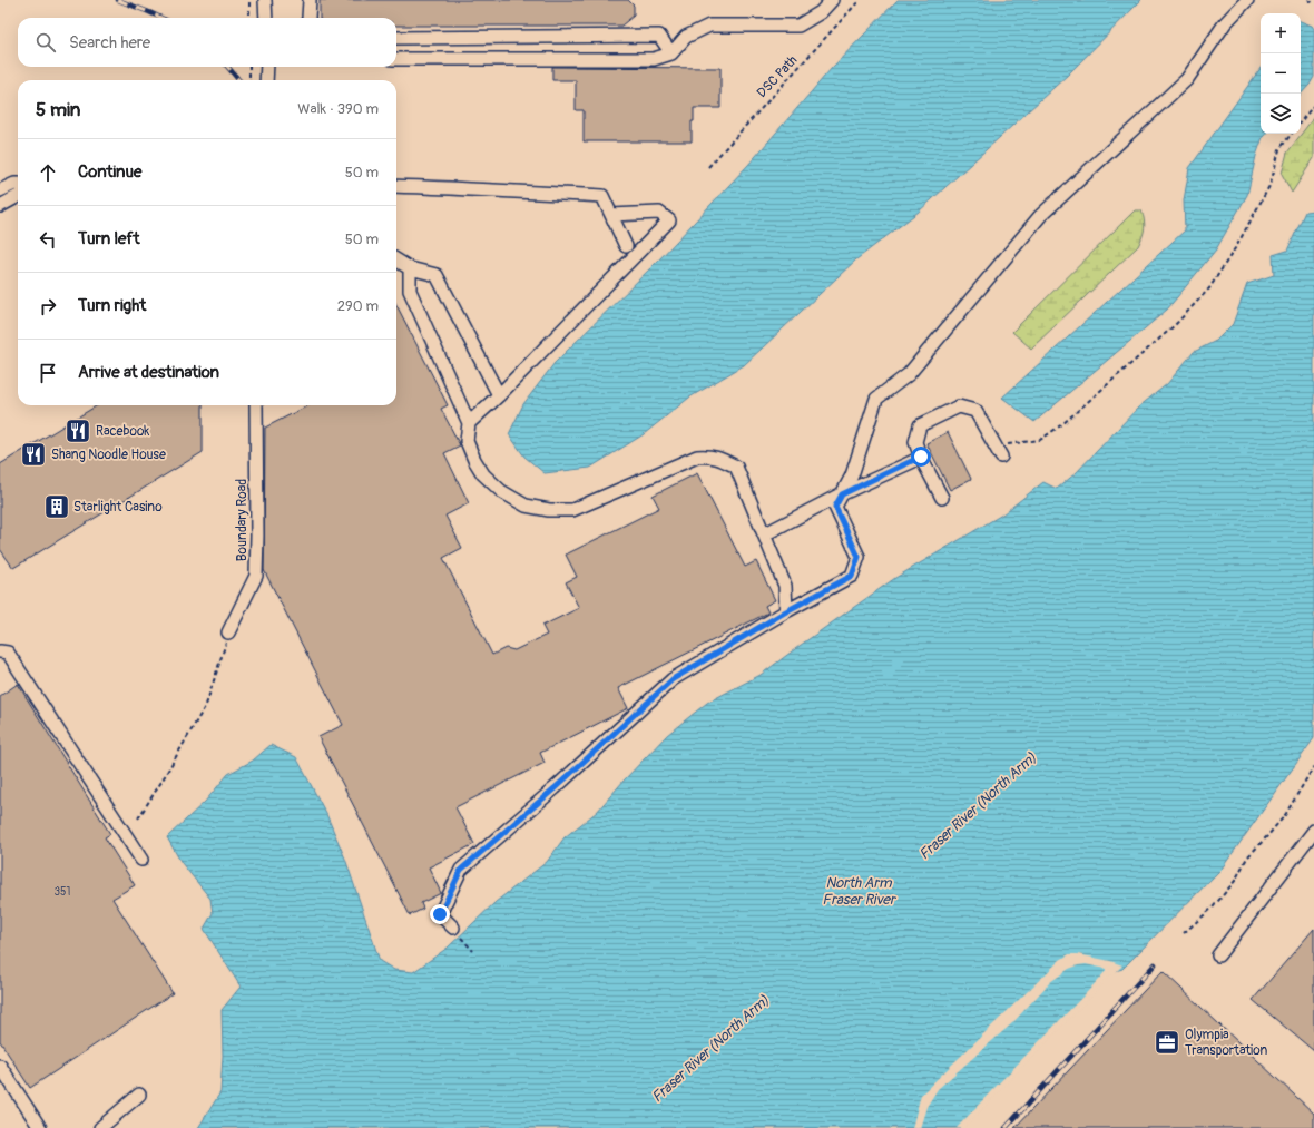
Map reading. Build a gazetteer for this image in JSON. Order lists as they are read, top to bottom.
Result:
{
  "streets": {
    "street": ["Boundary Road"],
    "path": ["DSC Path"]
  },
  "water": ["Fraser River (North Arm)", "North Arm Fraser River"],
  "places": {
    "restaurant": ["Racebook", "Shang Noodle House"],
    "building": ["Starlight Casino"],
    "office": ["Olympia Transportation"]
  },
  "house_numbers": ["351"],
  "page": {
    "map_buttons": ["+", "−"],
    "search": "Search here",
    "heading": ["5 min", "Walk · 390 m"],
    "list": [
      ["Continue", "50 m"],
      ["Turn left", "50 m"],
      ["Turn right", "290 m"],
      "Arrive at destination"
    ]
  }
}
